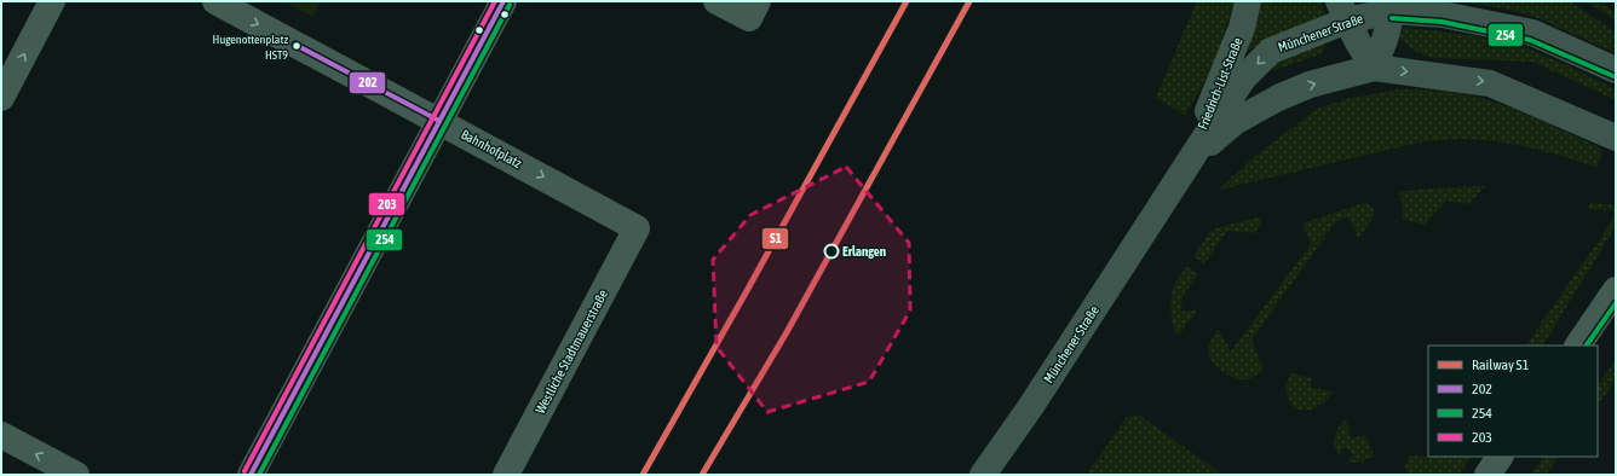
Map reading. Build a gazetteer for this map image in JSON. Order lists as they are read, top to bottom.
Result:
{
  "streets": {
    "main road": ["Münchener Straße", "Friedrich-List-Straße"],
    "street": ["Bahnhofplatz", "Westliche Stadtmauerstraße"]
  },
  "crossings": [
    ["Münchener Straße", "Friedrich-List-Straße"],
    ["Bahnhofplatz", "Westliche Stadtmauerstraße"]
  ],
  "one_way": ["Bahnhofplatz"],
  "places": ["Hugenottenplatz HST9", "Erlangen"],
  "lines": [
    "rail line S1",
    "transit line 202",
    "transit line 203",
    "transit line 254"
  ],
  "legend": [
    "Railway S1",
    "202",
    "254",
    "203"
  ]
}
